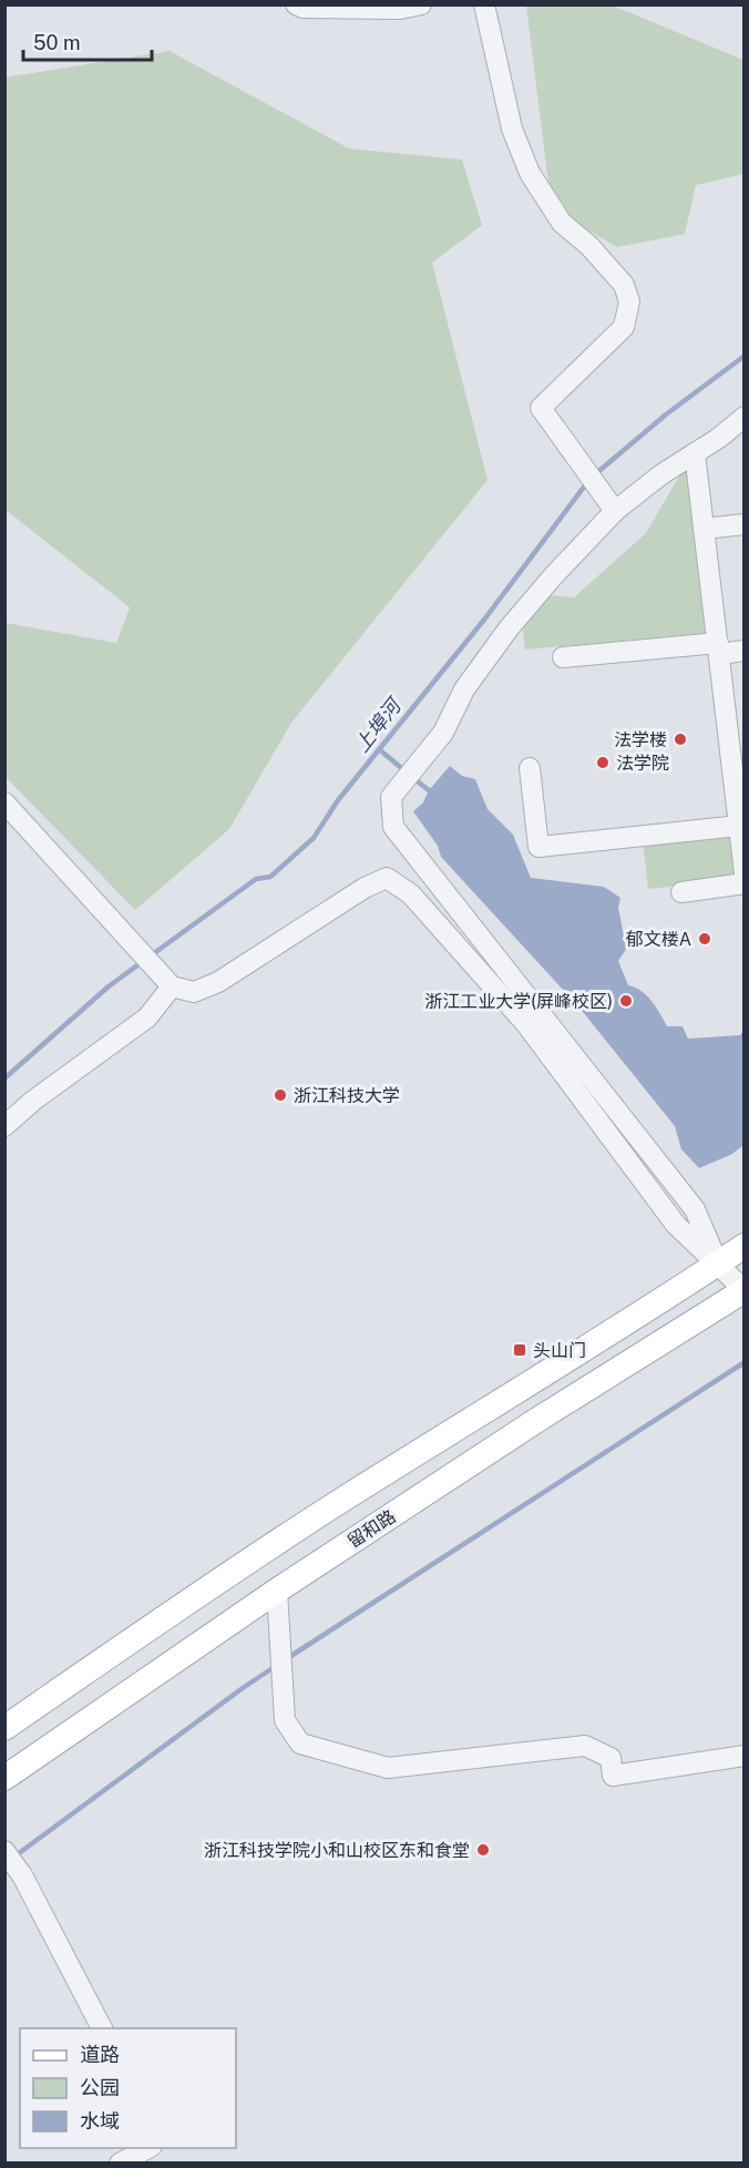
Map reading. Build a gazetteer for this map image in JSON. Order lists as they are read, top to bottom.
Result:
{
  "streets": {
    "main road": ["留和路"]
  },
  "water": ["上埠河"],
  "places": {
    "other": [
      "法学楼",
      "法学院",
      "郁文楼A",
      "浙江工业大学(屏峰校区)",
      "浙江科技大学",
      "浙江科技学院小和山校区东和食堂"
    ],
    "transit": ["头山门"]
  },
  "legend": ["道路", "公园", "水域"],
  "scale_bar": "50 m"
}
